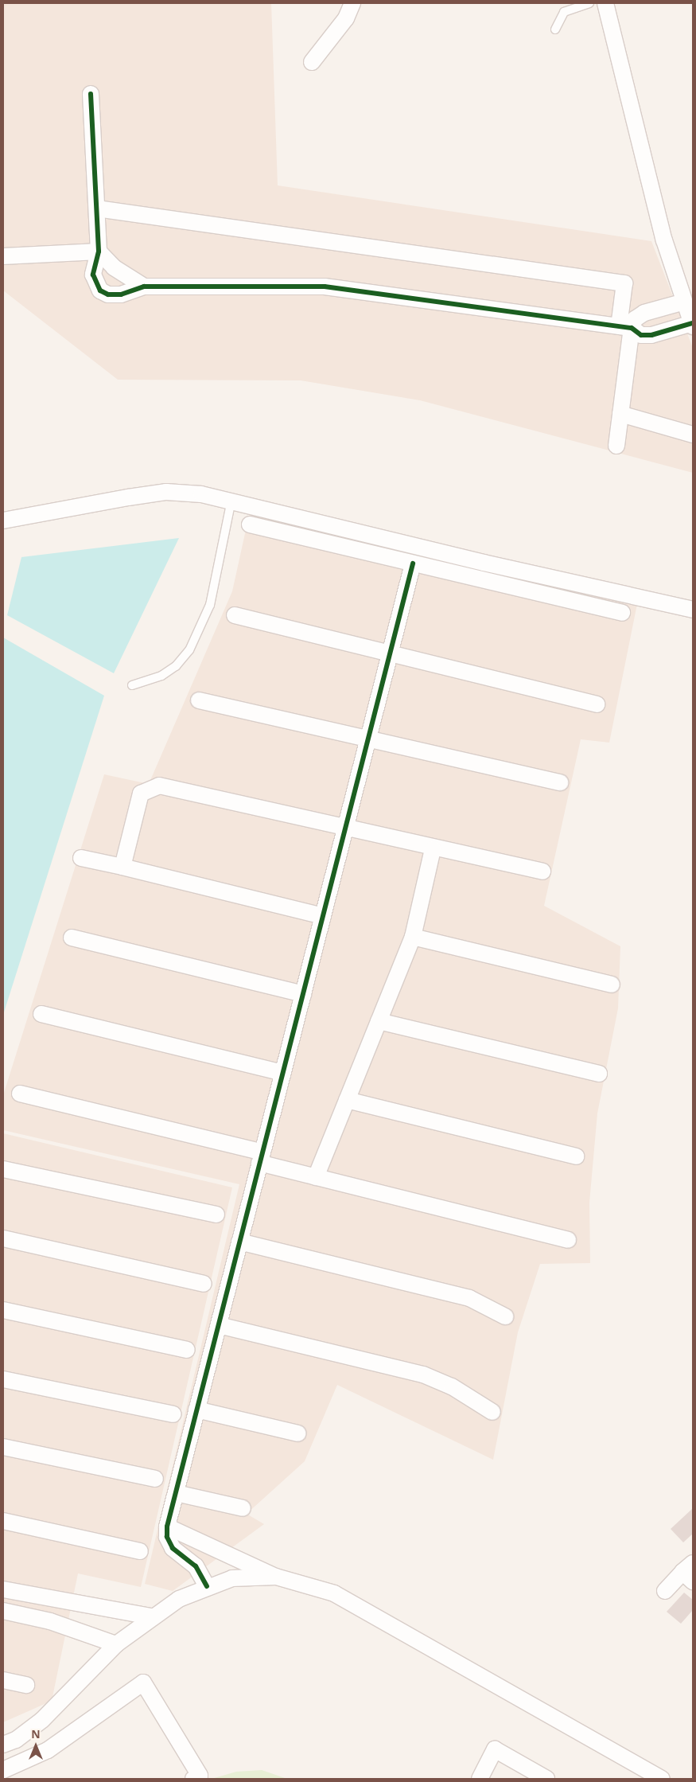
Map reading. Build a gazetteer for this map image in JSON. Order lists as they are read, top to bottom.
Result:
{
  "north": "top"
}
